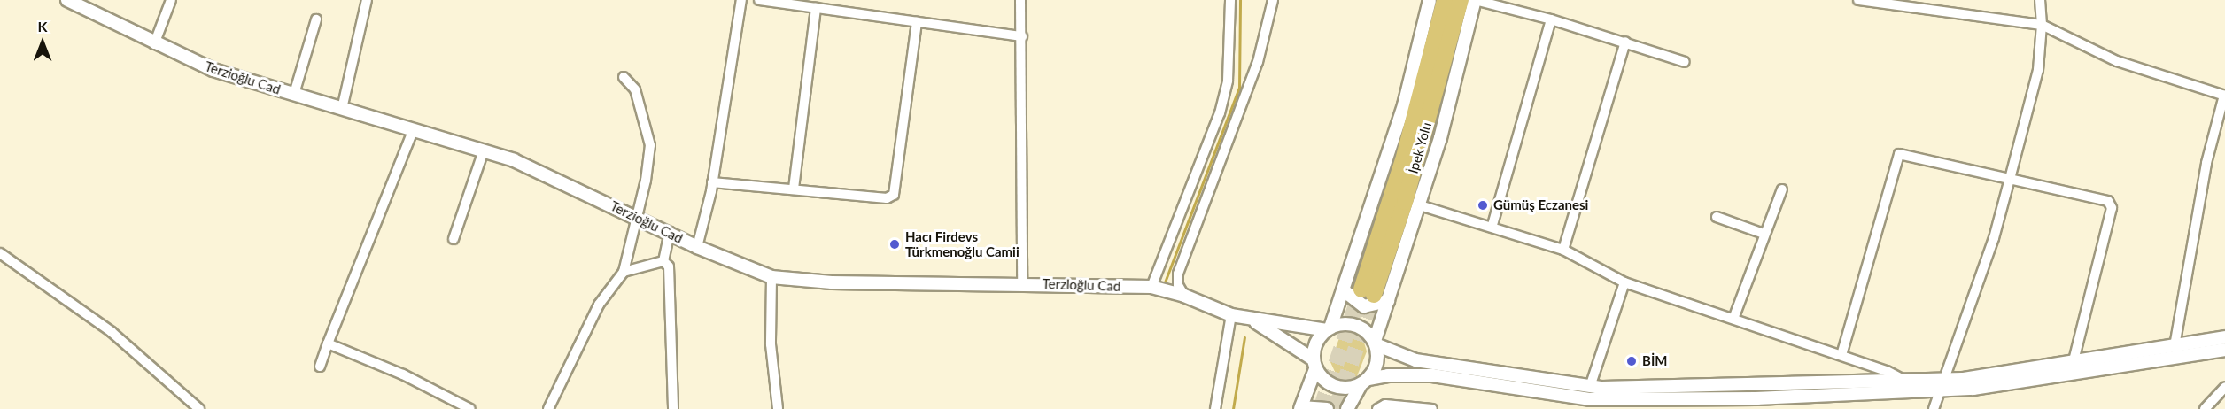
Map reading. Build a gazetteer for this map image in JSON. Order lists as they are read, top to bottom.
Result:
{
  "streets": {
    "highway": ["İpek Yolu"],
    "street": ["Terzioğlu Cad"]
  },
  "places": ["Gümüş Eczanesi", "Hacı Firdevs Türkmenoğlu Camii", "BİM"],
  "north": "top"
}
